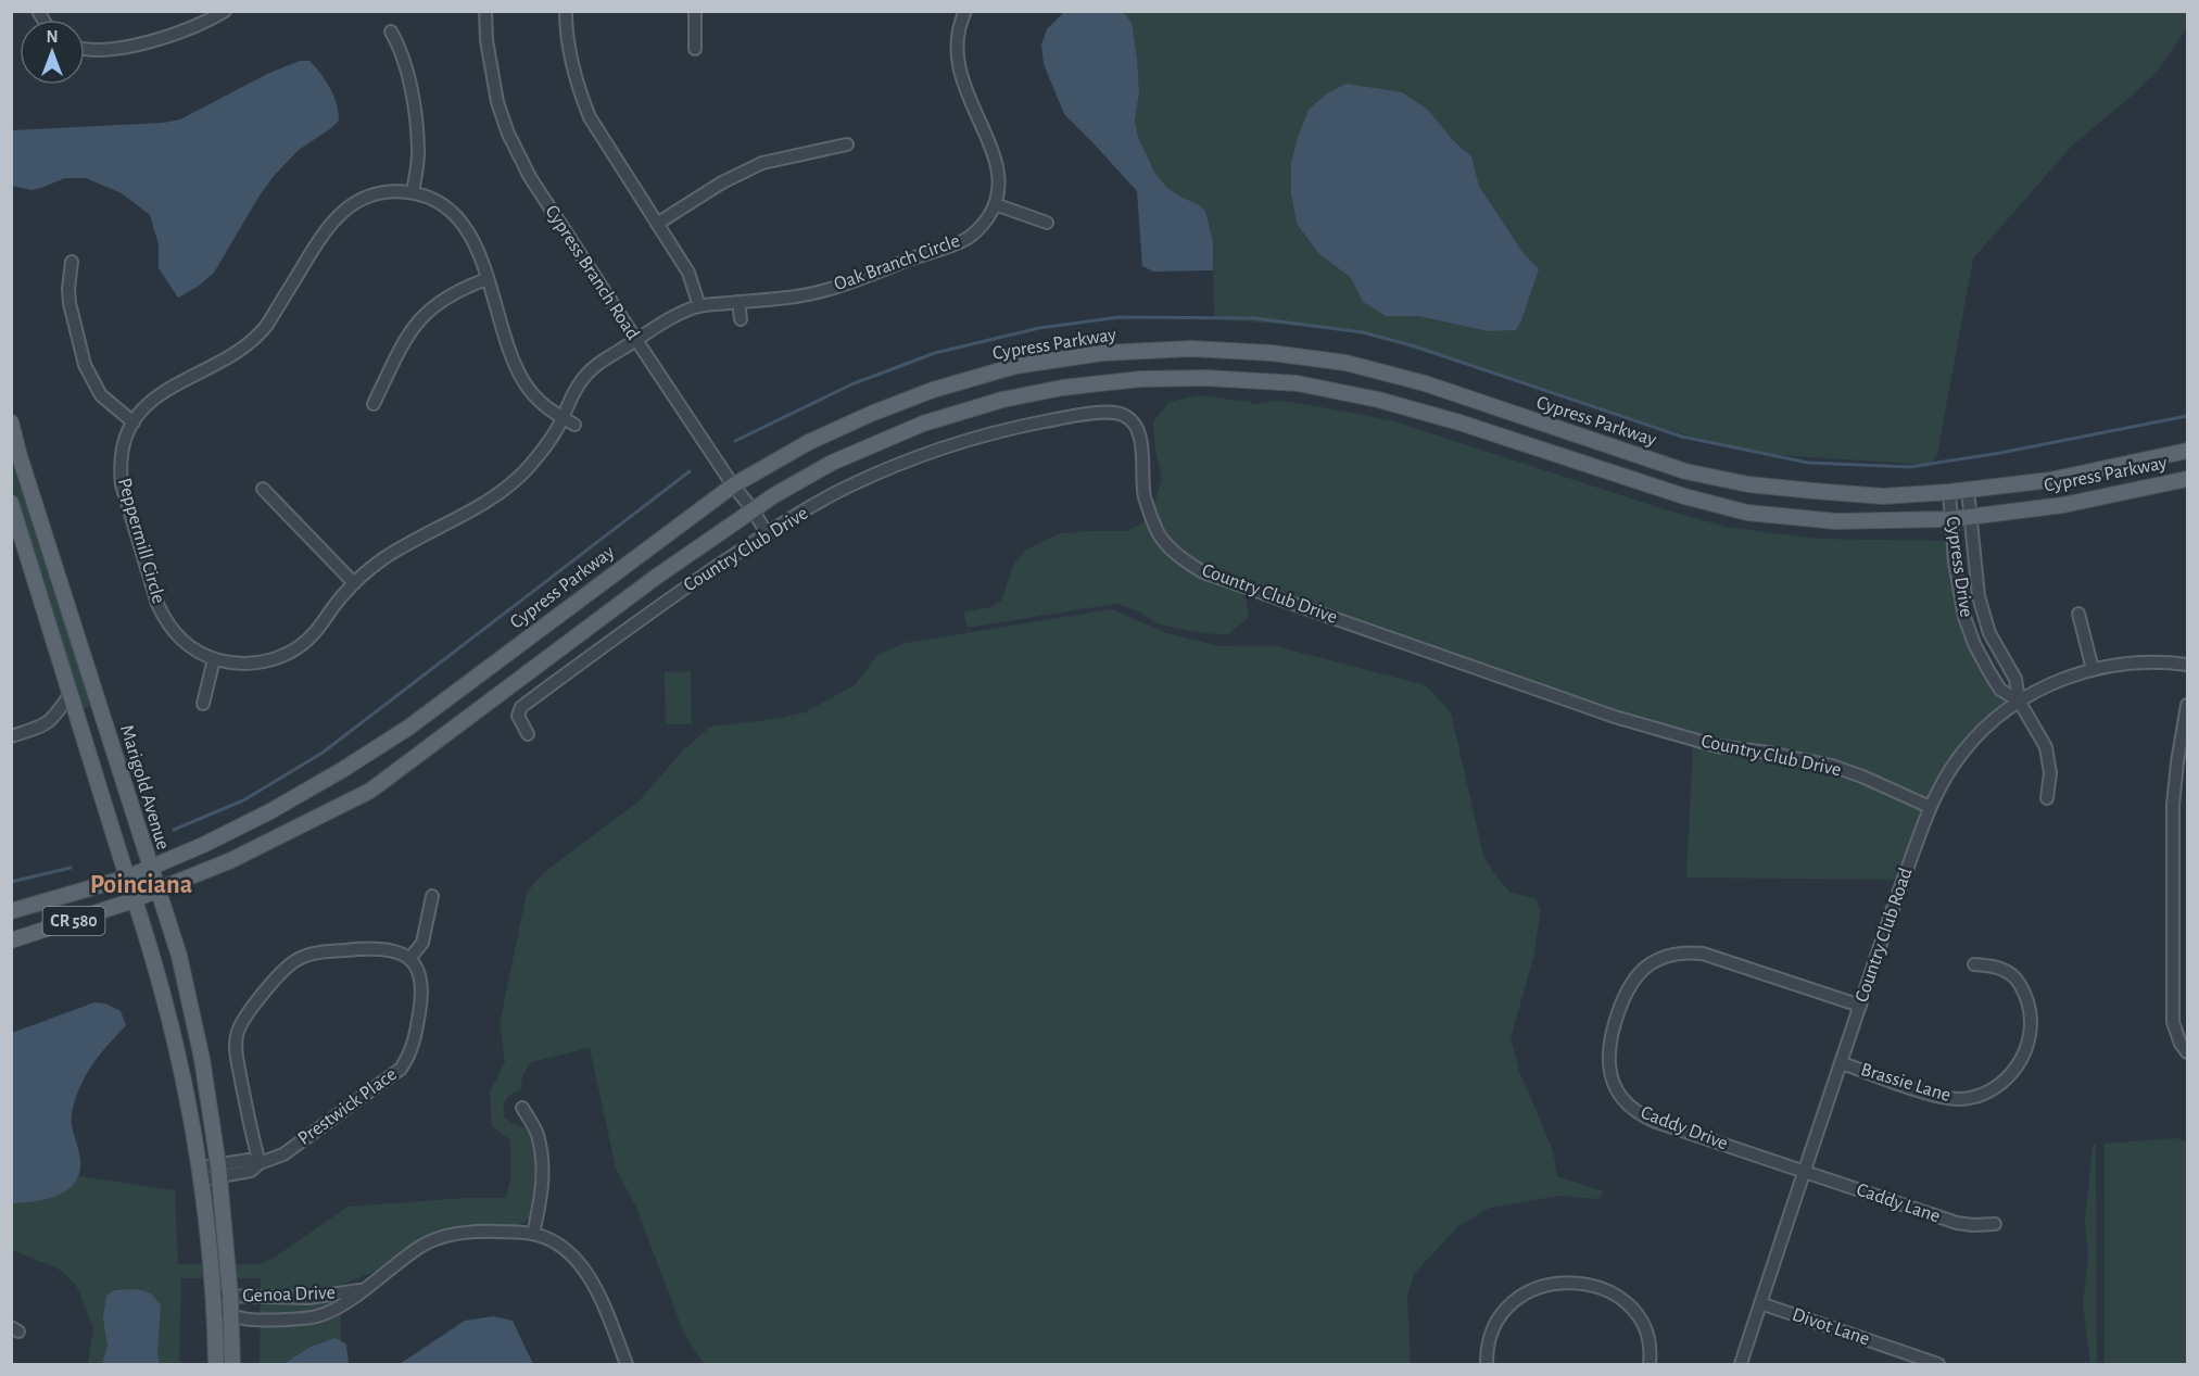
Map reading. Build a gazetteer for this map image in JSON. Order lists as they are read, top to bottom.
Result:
{
  "streets": {
    "main road": ["Cypress Parkway", "Marigold Avenue", "CR 580"],
    "street": [
      "Oak Branch Circle",
      "Cypress Branch Road",
      "Peppermill Circle",
      "Country Club Drive",
      "Cypress Drive",
      "Country Club Road",
      "Brassie Lane",
      "Prestwick Place",
      "Caddy Drive",
      "Caddy Lane",
      "Genoa Drive",
      "Divot Lane"
    ]
  },
  "crossings": [
    ["Oak Branch Circle", "Cypress Branch Road"],
    ["Oak Branch Circle", "Peppermill Circle"],
    ["Cypress Branch Road", "Cypress Parkway"],
    ["Cypress Branch Road", "Peppermill Circle"],
    ["Cypress Branch Road", "Country Club Drive"],
    ["Cypress Parkway", "Cypress Drive"],
    ["Cypress Parkway", "Marigold Avenue"],
    ["Country Club Drive", "Country Club Road"],
    ["Cypress Drive", "Country Club Road"],
    ["Marigold Avenue", "Prestwick Place"],
    ["Marigold Avenue", "Genoa Drive"],
    ["Country Club Road", "Brassie Lane"],
    ["Country Club Road", "Caddy Drive"],
    ["Country Club Road", "Caddy Lane"],
    ["Country Club Road", "Divot Lane"],
    ["Caddy Drive", "Caddy Lane"]
  ],
  "districts": ["Poinciana"],
  "north": "top"
}
